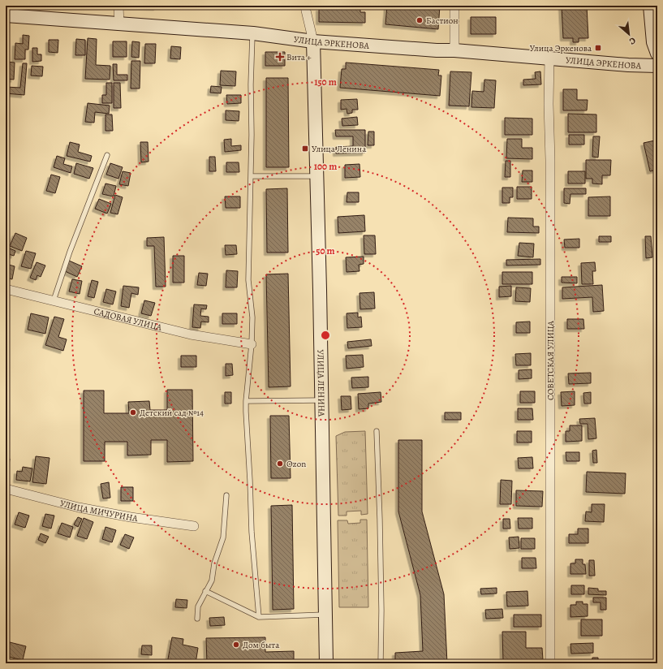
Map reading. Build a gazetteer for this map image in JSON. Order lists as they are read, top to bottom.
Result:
{
  "streets": {
    "street": [
      "УЛИЦА ЭРКЕНОВА",
      "САДОВАЯ УЛИЦА",
      "СОВЕТСКАЯ УЛИЦА",
      "УЛИЦА ЛЕНИНА",
      "УЛИЦА МИЧУРИНА"
    ]
  },
  "crossings": [
    ["УЛИЦА ЭРКЕНОВА", "СОВЕТСКАЯ УЛИЦА"],
    ["УЛИЦА ЭРКЕНОВА", "УЛИЦА ЛЕНИНА"]
  ],
  "places": {
    "other": [
      "Бастион",
      "Детский сад №14",
      "Ozon",
      "Дом быта"
    ],
    "transit": ["Улица Эркенова", "Улица Ленина"],
    "health": ["Вита +"]
  },
  "north": "bottom right",
  "rings": ["150 m", "100 m", "50 m"]
}
